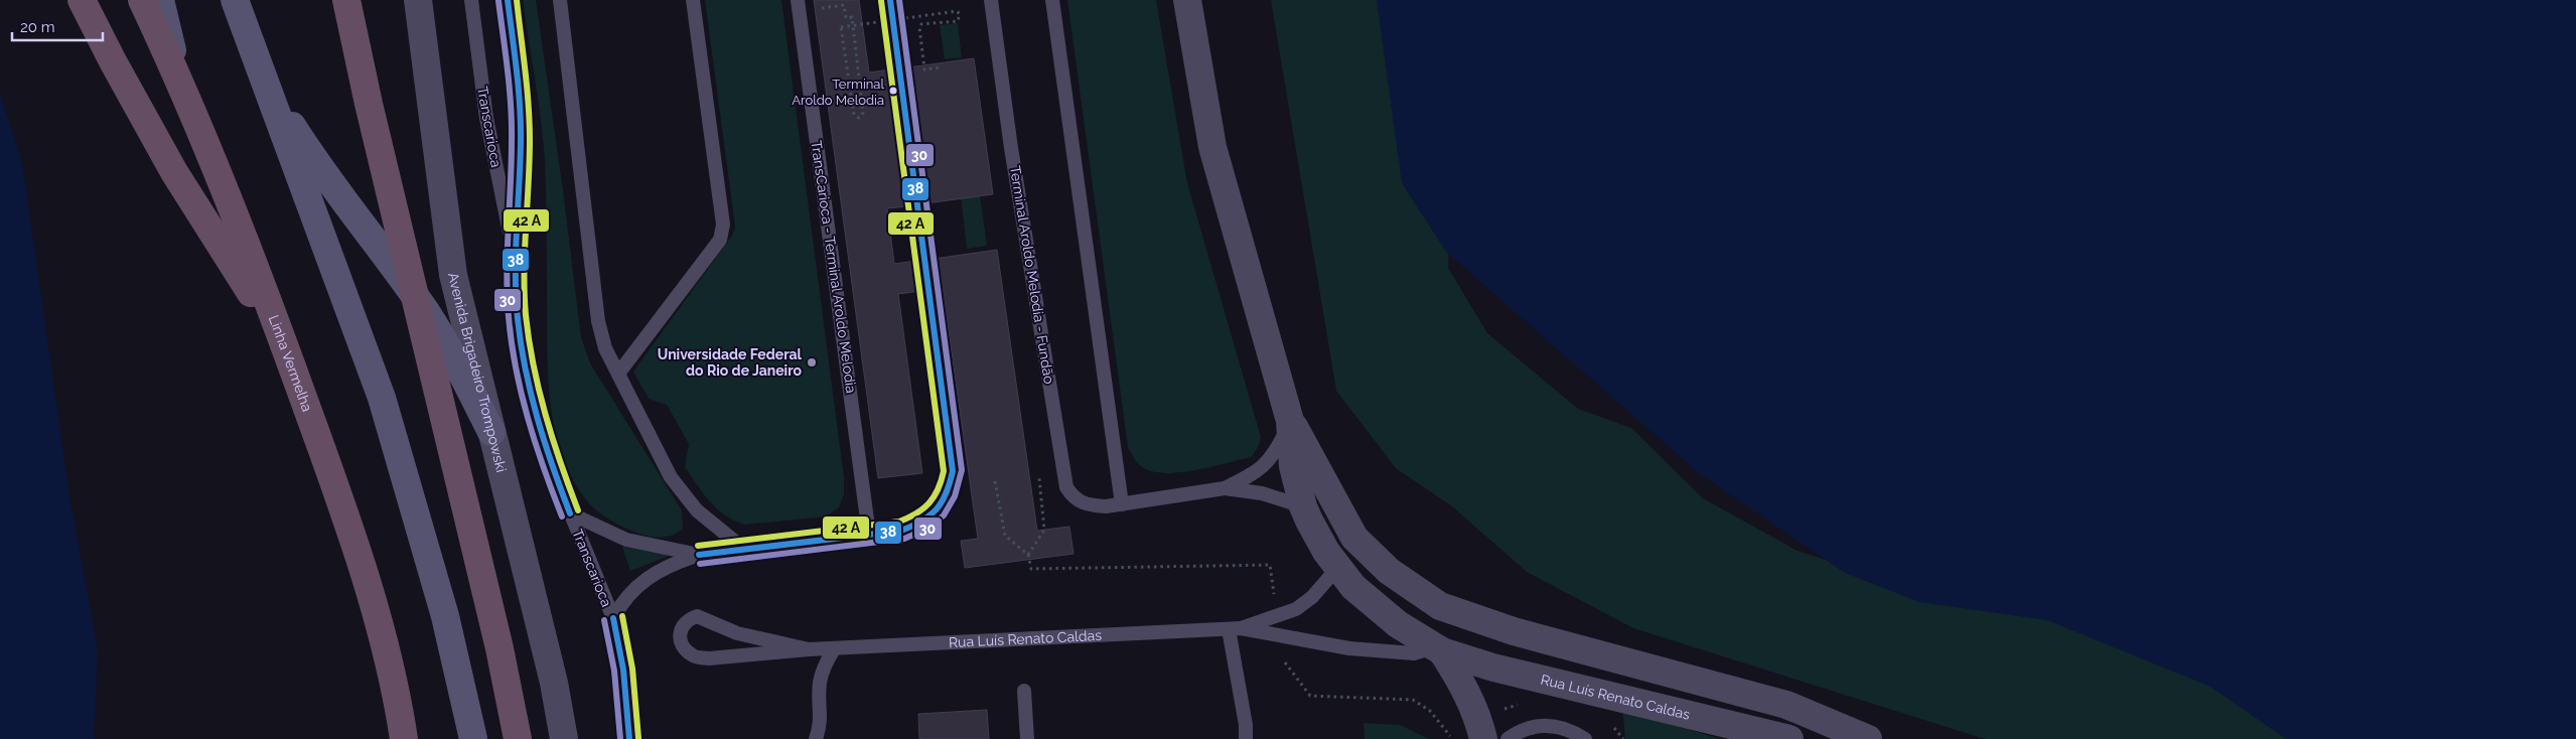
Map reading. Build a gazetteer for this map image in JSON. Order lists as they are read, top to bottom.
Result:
{
  "streets": {
    "highway": ["Linha Vermelha"],
    "street": ["Avenida Brigadeiro Trompowski", "Rua Luís Renato Caldas"],
    "lane": ["Transcarioca", "TransCarioca - Terminal Aroldo Melodia", "Terminal Aroldo Melodia - Fundão"]
  },
  "places": ["Terminal Aroldo Melodia", "Universidade Federal do Rio de Janeiro"],
  "lines": ["transit line 38", "transit line 30"],
  "scale_bar": "20 m"
}
